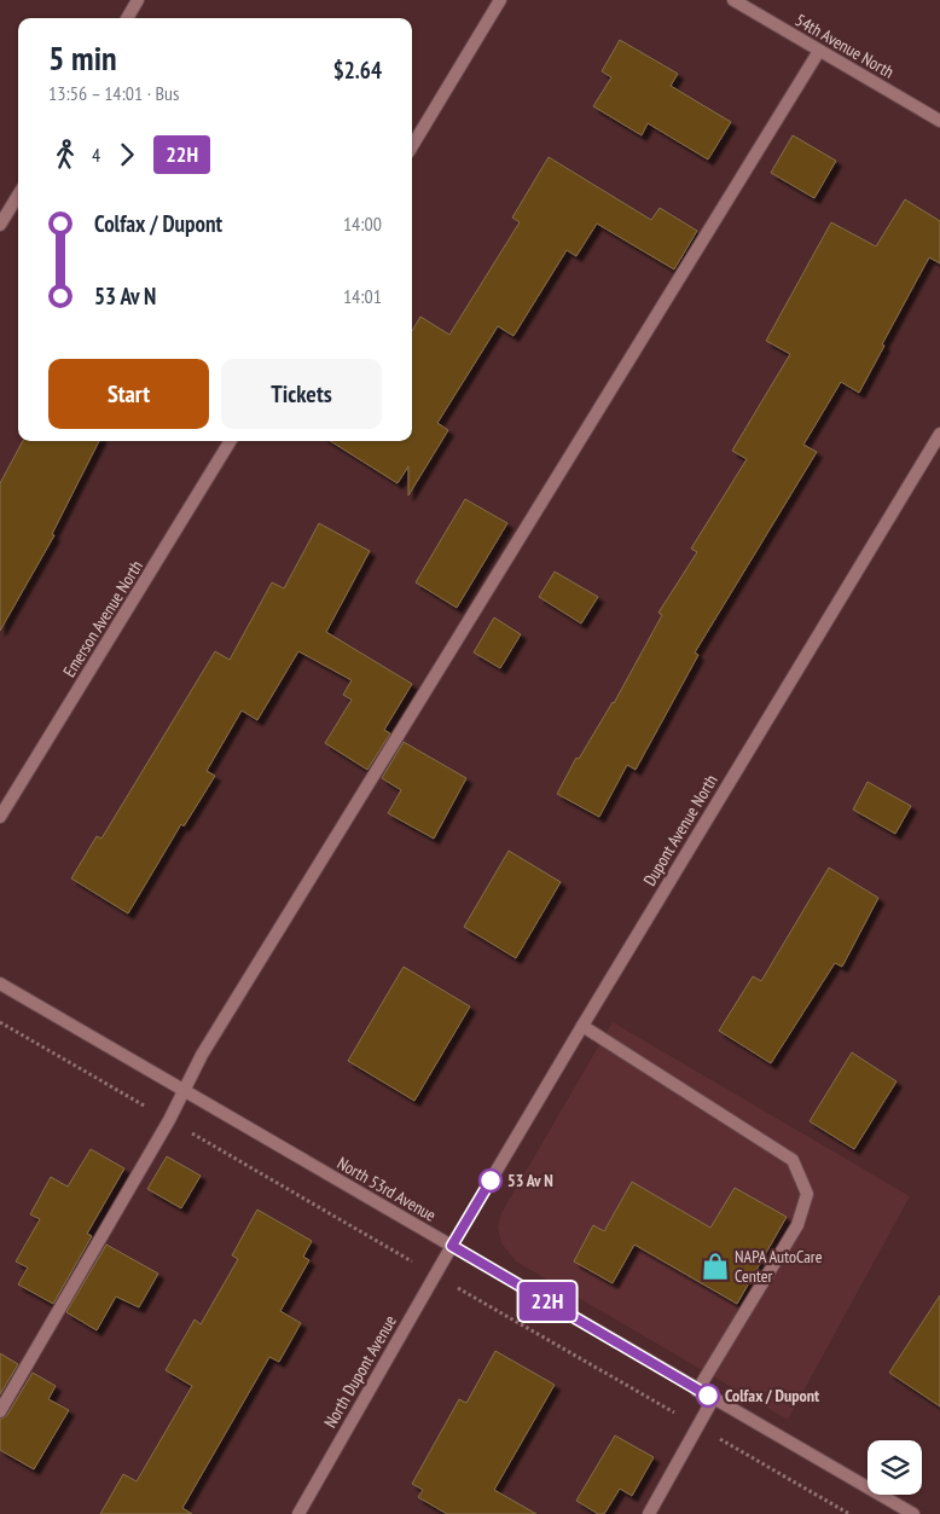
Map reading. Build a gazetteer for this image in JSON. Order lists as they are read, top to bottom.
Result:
{
  "streets": {
    "street": [
      "54th Avenue North",
      "Emerson Avenue North",
      "Dupont Avenue North",
      "North 53rd Avenue",
      "North Dupont Avenue"
    ]
  },
  "crossings": [
    ["Dupont Avenue North", "North 53rd Avenue"],
    ["Dupont Avenue North", "North Dupont Avenue"],
    ["North 53rd Avenue", "North Dupont Avenue"]
  ],
  "places": {
    "other": ["53 Av N", "Colfax / Dupont"],
    "shop": ["NAPA AutoCare Center"]
  },
  "lines": ["bus line 22H"],
  "page": {
    "on_map": "22H",
    "heading": ["5 min", "13:56 – 14:01 · Bus", "$2.64"],
    "legs": ["4", "22H"],
    "list": [
      {
        "name": "Colfax / Dupont",
        "value": "14:00"
      },
      {
        "name": "53 Av N",
        "value": "14:01"
      }
    ],
    "buttons": ["Start", "Tickets"]
  }
}
